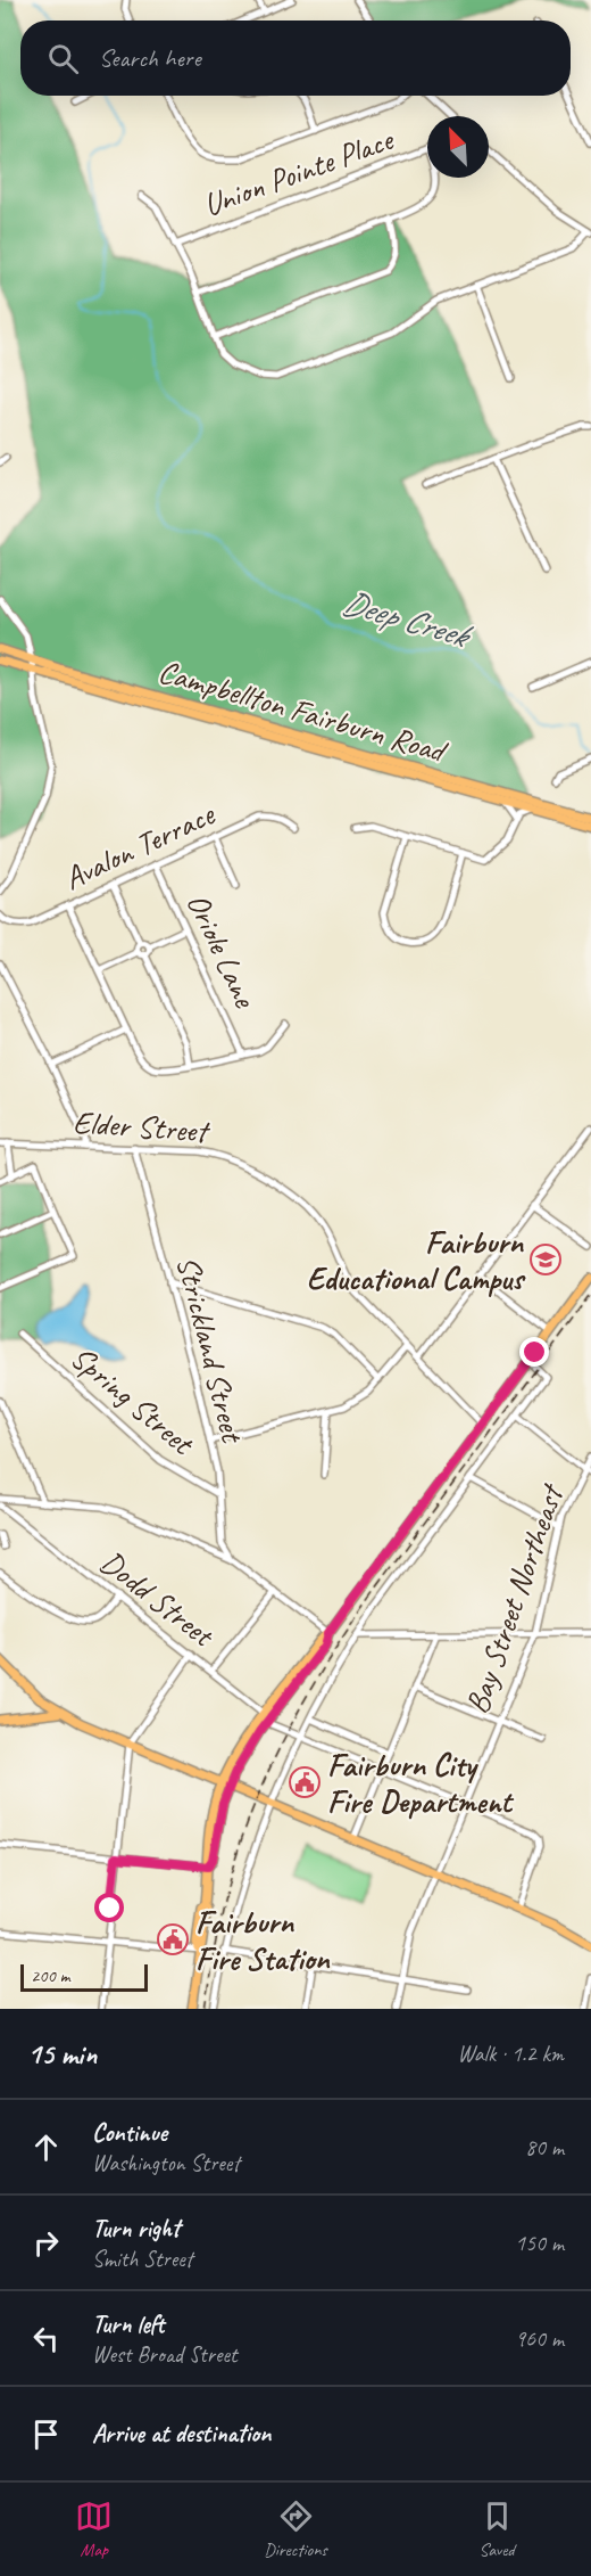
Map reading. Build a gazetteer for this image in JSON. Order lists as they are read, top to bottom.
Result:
{
  "streets": {
    "main road": ["Campbellton Fairburn Road"],
    "street": [
      "Union Pointe Place",
      "Avalon Terrace",
      "Oriole Lane",
      "Elder Street",
      "Strickland Street",
      "Spring Street",
      "Dodd Street",
      "Bay Street Northeast"
    ]
  },
  "crossings": [
    ["Avalon Terrace", "Oriole Lane"],
    ["Elder Street", "Strickland Street"],
    ["Strickland Street", "Spring Street"],
    ["Dodd Street", "Bay Street Northeast"]
  ],
  "water": ["Deep Creek"],
  "places": {
    "school or university": ["Fairburn Educational Campus"],
    "public building": ["Fairburn City Fire Department", "Fairburn Fire Station"]
  },
  "scale_bar": "200 m",
  "north": "top left",
  "page": {
    "search": "Search here",
    "scale": "200 m",
    "heading": ["15 min", "Walk · 1.2 km"],
    "list": [
      ["Continue", "Washington Street", "80 m"],
      ["Turn right", "Smith Street", "150 m"],
      ["Turn left", "West Broad Street", "960 m"],
      "Arrive at destination"
    ],
    "nav": ["Map", "Directions", "Saved"]
  }
}
